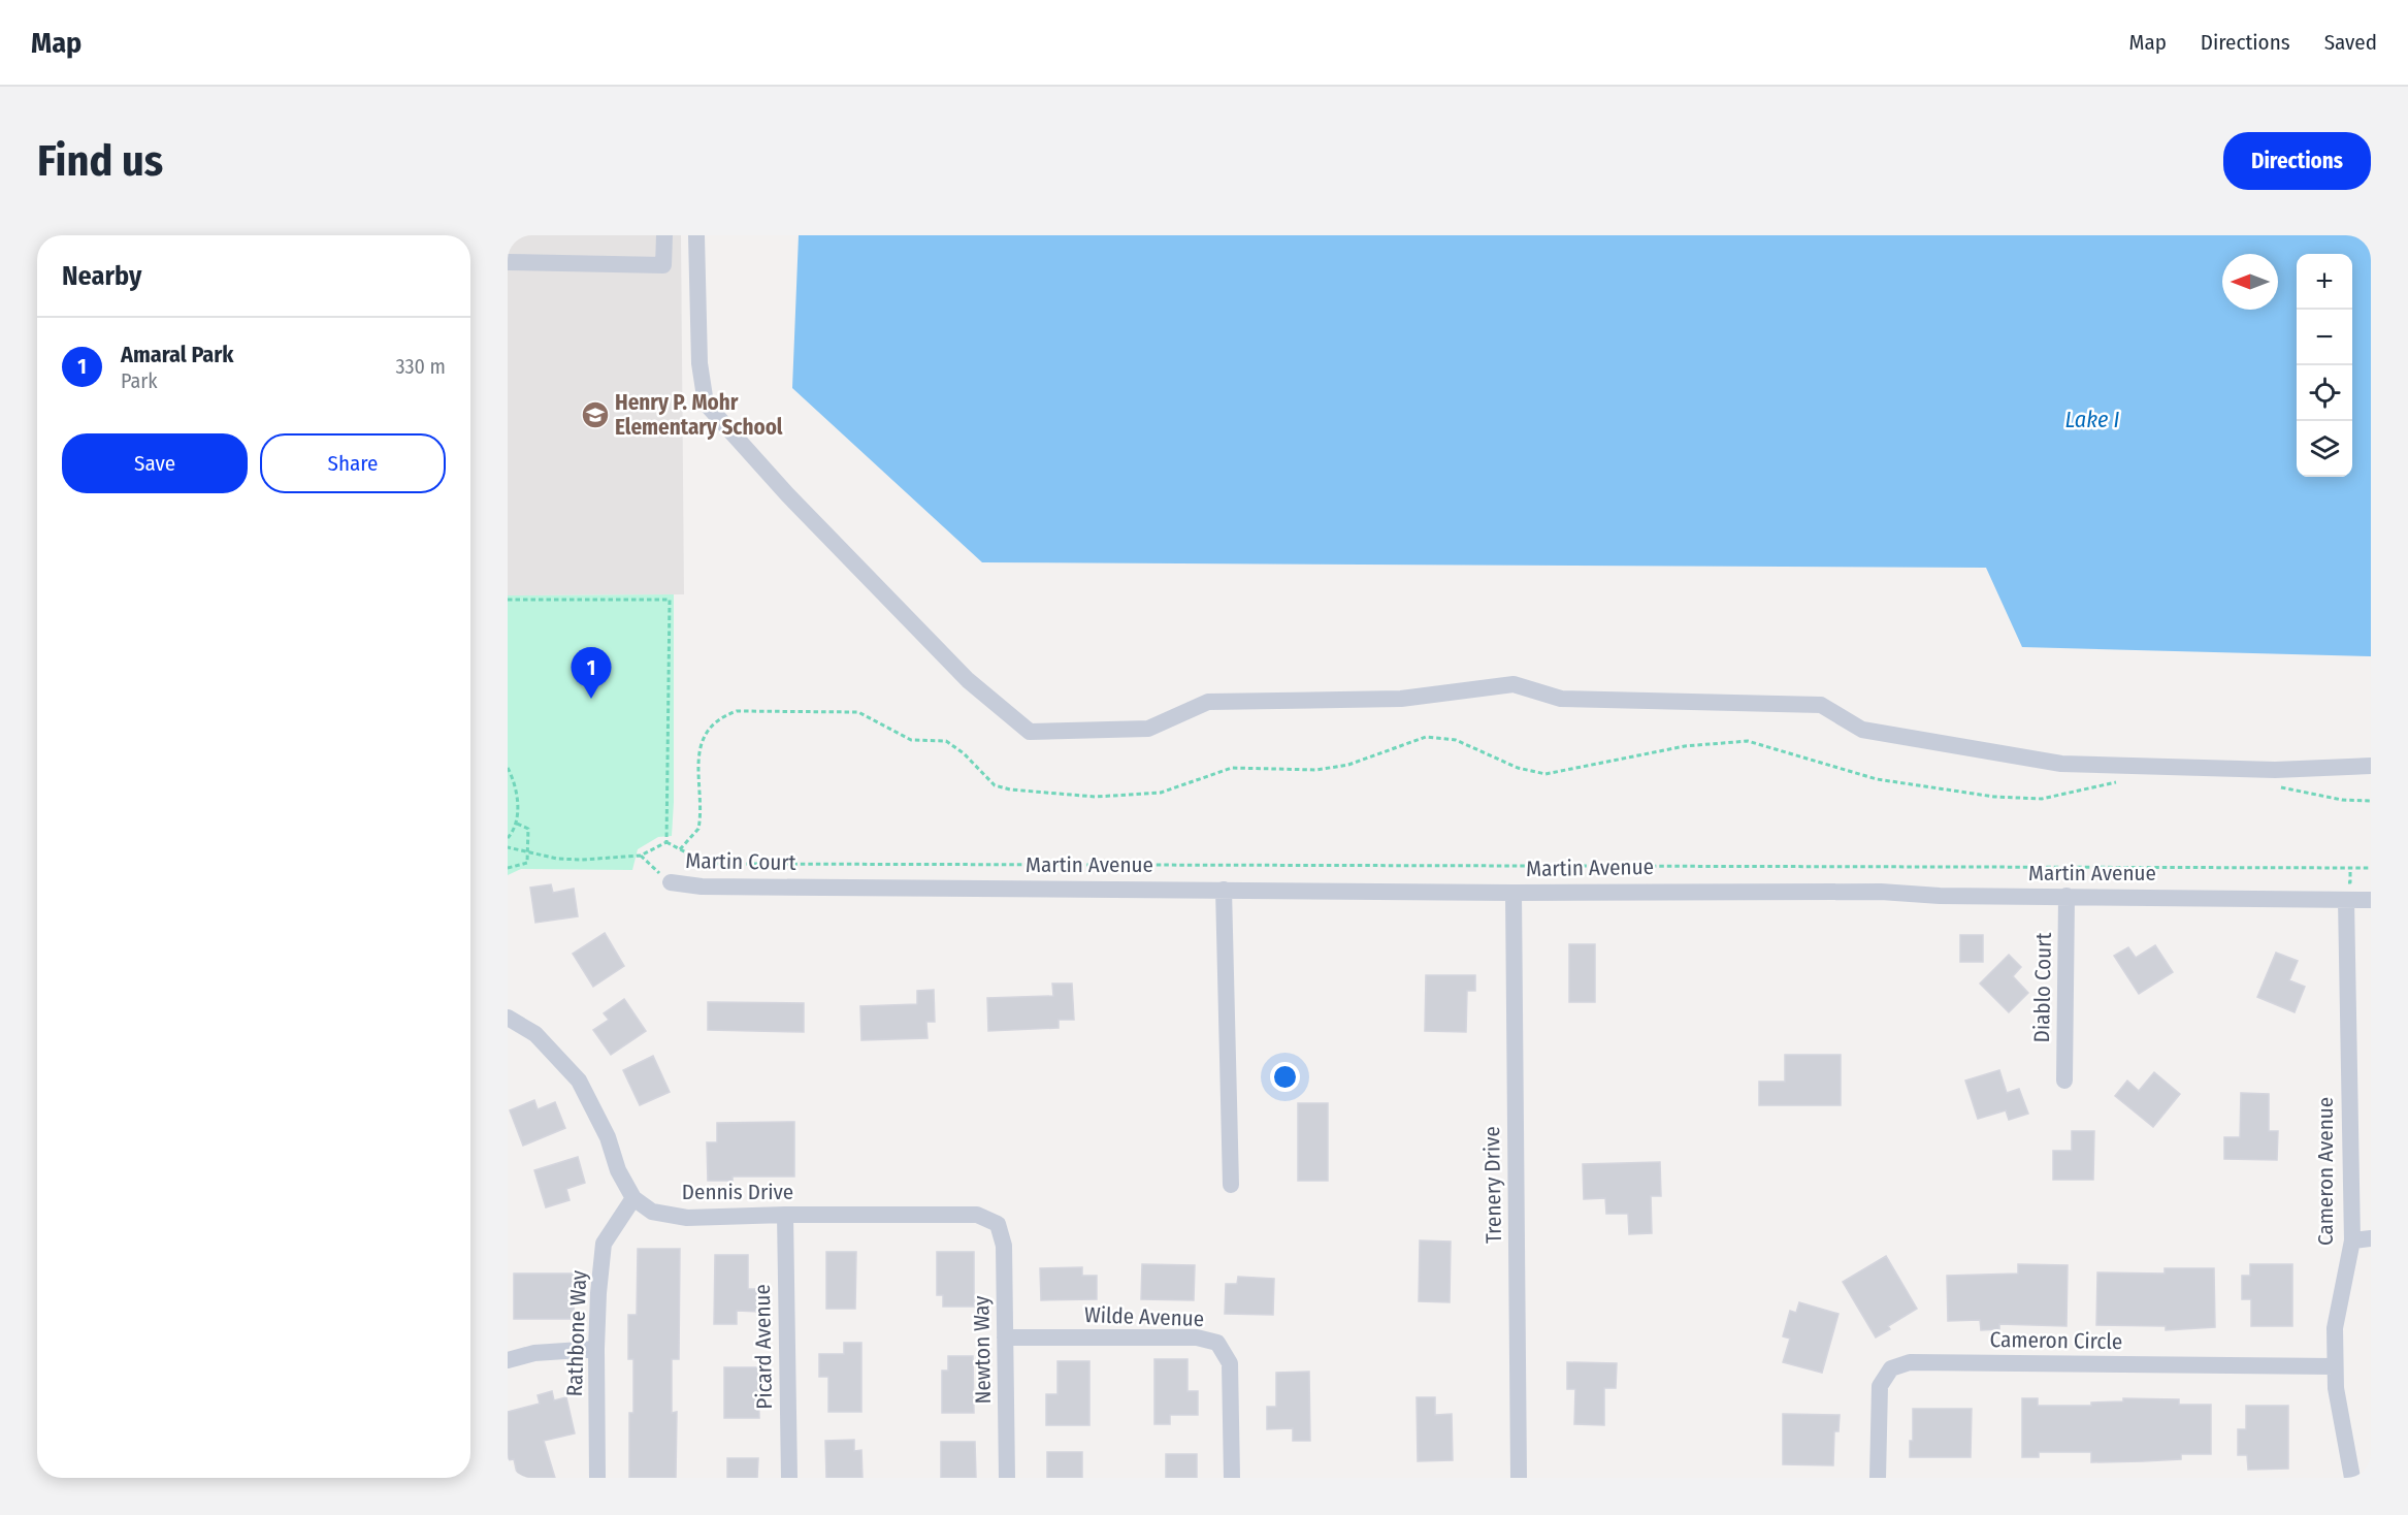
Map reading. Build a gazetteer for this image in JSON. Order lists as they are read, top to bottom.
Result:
{
  "streets": {
    "street": [
      "Martin Court",
      "Martin Avenue",
      "Diablo Court",
      "Cameron Avenue",
      "Trenery Drive",
      "Dennis Drive",
      "Wilde Avenue",
      "Rathbone Way",
      "Cameron Circle",
      "Picard Avenue",
      "Newton Way"
    ]
  },
  "crossings": [
    ["Martin Court", "Martin Avenue"],
    ["Martin Avenue", "Diablo Court"],
    ["Martin Avenue", "Cameron Avenue"],
    ["Martin Avenue", "Trenery Drive"],
    ["Cameron Avenue", "Cameron Circle"],
    ["Dennis Drive", "Rathbone Way"],
    ["Dennis Drive", "Picard Avenue"],
    ["Dennis Drive", "Newton Way"],
    ["Wilde Avenue", "Newton Way"]
  ],
  "water": ["Lake I"],
  "places": {
    "school or university": ["Henry P. Mohr Elementary School"]
  },
  "north": "left",
  "page": {
    "header": "Map",
    "nav": ["Map", "Directions", "Saved"],
    "buttons": [
      "Directions",
      ["Save", "Share"]
    ],
    "title": "Find us",
    "heading": "Nearby",
    "map_buttons": ["+", "−"],
    "list": [
      {
        "mark": "1",
        "name": "Amaral Park",
        "note": "Park",
        "value": "330 m"
      }
    ],
    "pins": "1"
  }
}
